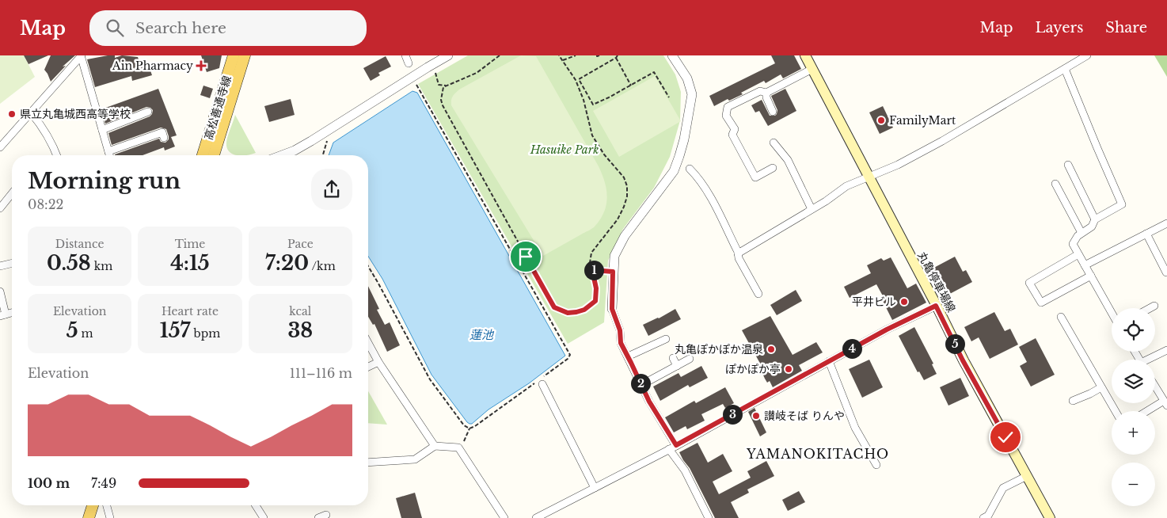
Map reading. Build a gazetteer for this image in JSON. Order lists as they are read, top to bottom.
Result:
{
  "streets": {
    "main road": ["高松善通寺線", "丸亀停車場線"]
  },
  "districts": ["YAMANOKITACHO"],
  "water": ["蓮池"],
  "parks": ["Hasuike Park"],
  "places": {
    "health": ["Ain Pharmacy"],
    "other": [
      "県立丸亀城西高等学校",
      "FamilyMart",
      "平井ビル",
      "丸亀ぽかぽか温泉",
      "ぽかぽか亭",
      "讃岐そば りんや"
    ]
  },
  "page": {
    "header": "Map",
    "search": "Search here",
    "nav": ["Map", "Layers", "Share"],
    "heading": ["Morning run", "08:22"],
    "stats": [
      ["Distance", "0.58 km"],
      ["Time", "4:15"],
      ["Pace", "7:20 /km"],
      ["Elevation", "5 m"],
      ["Heart rate", "157 bpm"],
      ["kcal", "38"]
    ],
    "pins": [
      "1",
      "5",
      "4",
      "2",
      "3"
    ],
    "map_buttons": ["+", "−"],
    "chart": ["Elevation", "111–116 m"],
    "list": [
      {
        "name": "100 m",
        "note": "7:49"
      }
    ]
  }
}
